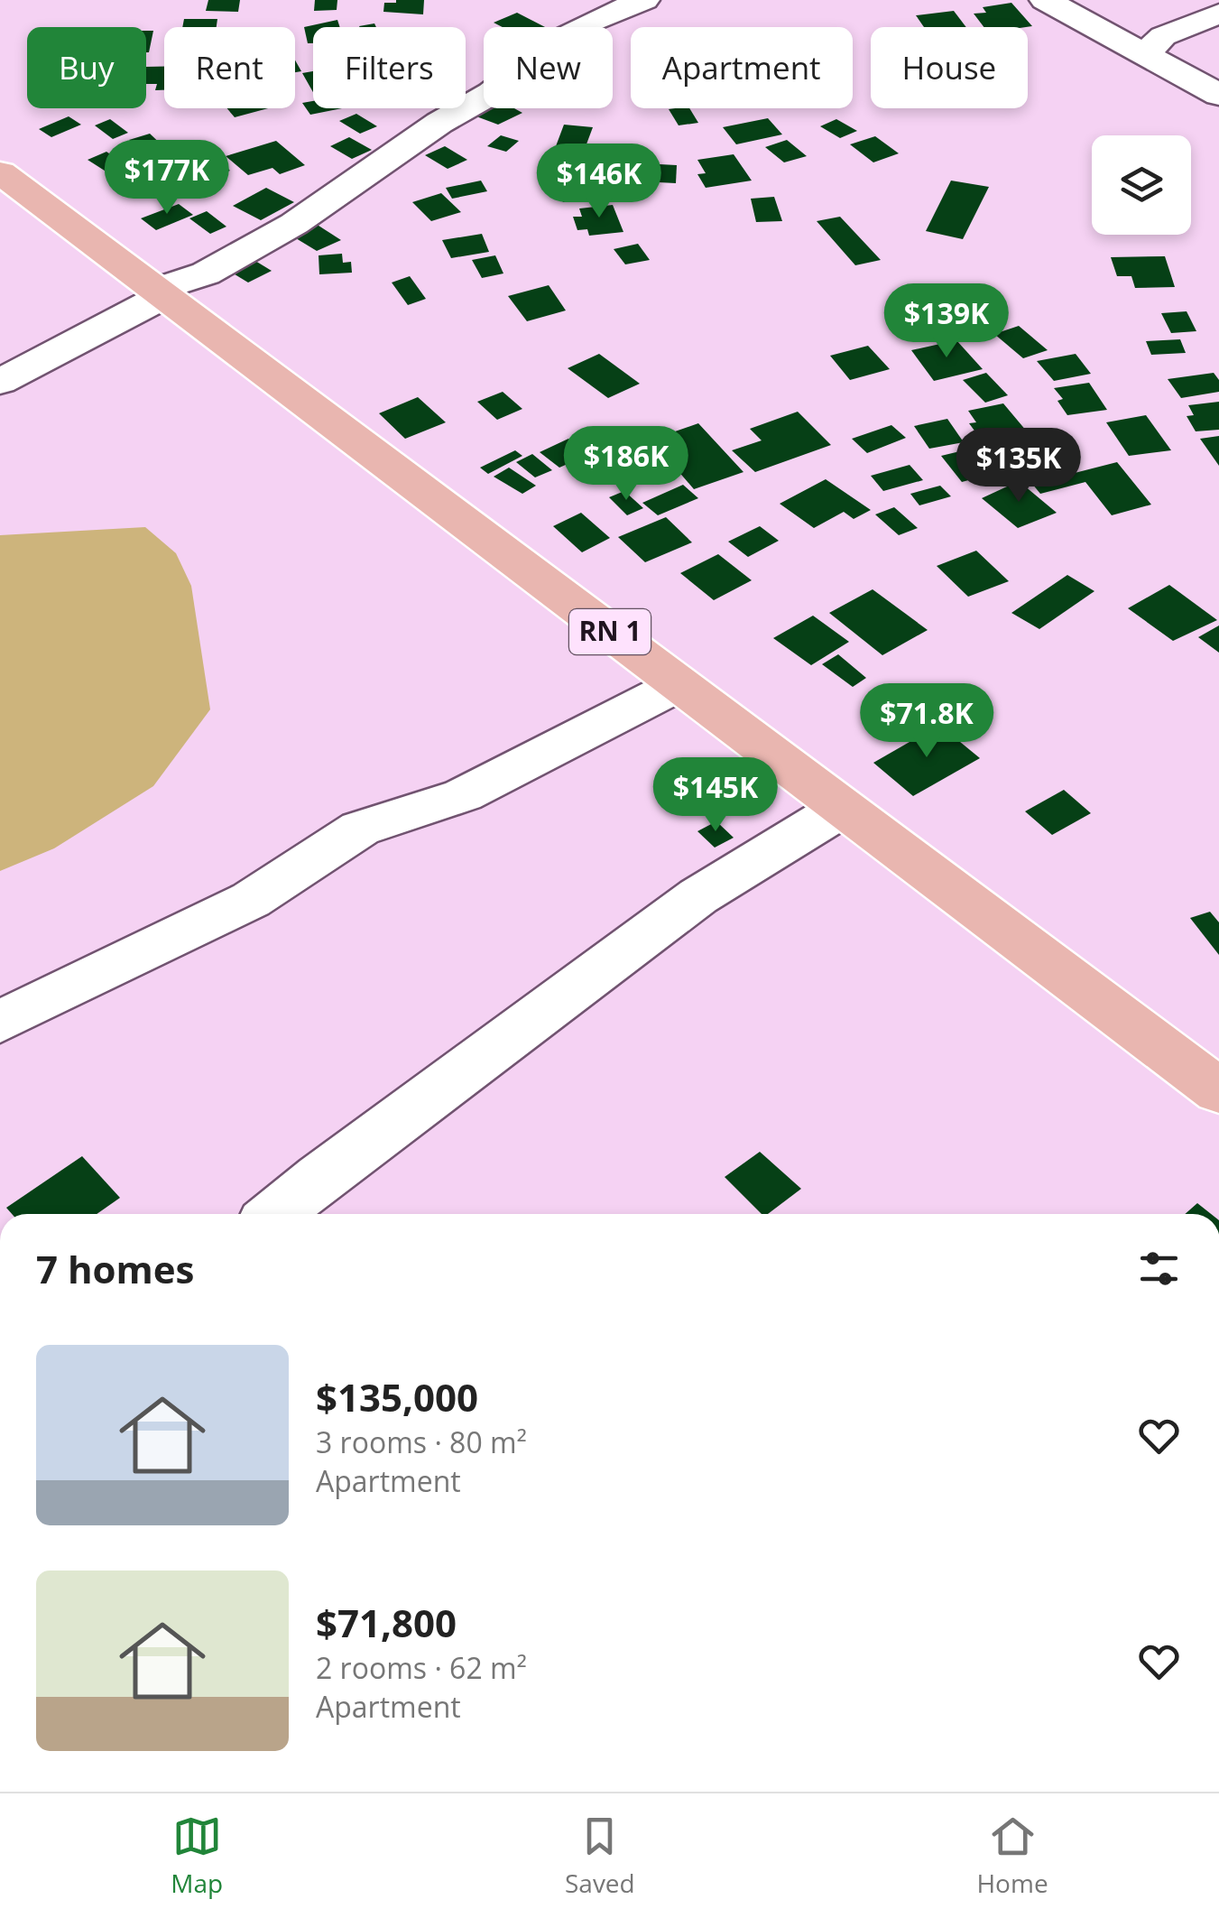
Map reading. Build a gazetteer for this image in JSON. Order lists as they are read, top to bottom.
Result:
{
  "streets": {
    "main road": ["RN 1"]
  },
  "page": {
    "chip": [
      "Buy",
      "Rent",
      "Filters",
      "New",
      "Apartment",
      "House"
    ],
    "price": [
      "$177K",
      "$146K",
      "$139K",
      "$186K",
      "$135K",
      "$71.8K",
      "$145K"
    ],
    "heading": "7 homes",
    "list": [
      {
        "name": "$135,000",
        "note": "3 rooms · 80 m² · Apartment"
      },
      {
        "name": "$71,800",
        "note": "2 rooms · 62 m² · Apartment"
      }
    ],
    "tabs": ["Map", "Saved", "Home"]
  }
}
